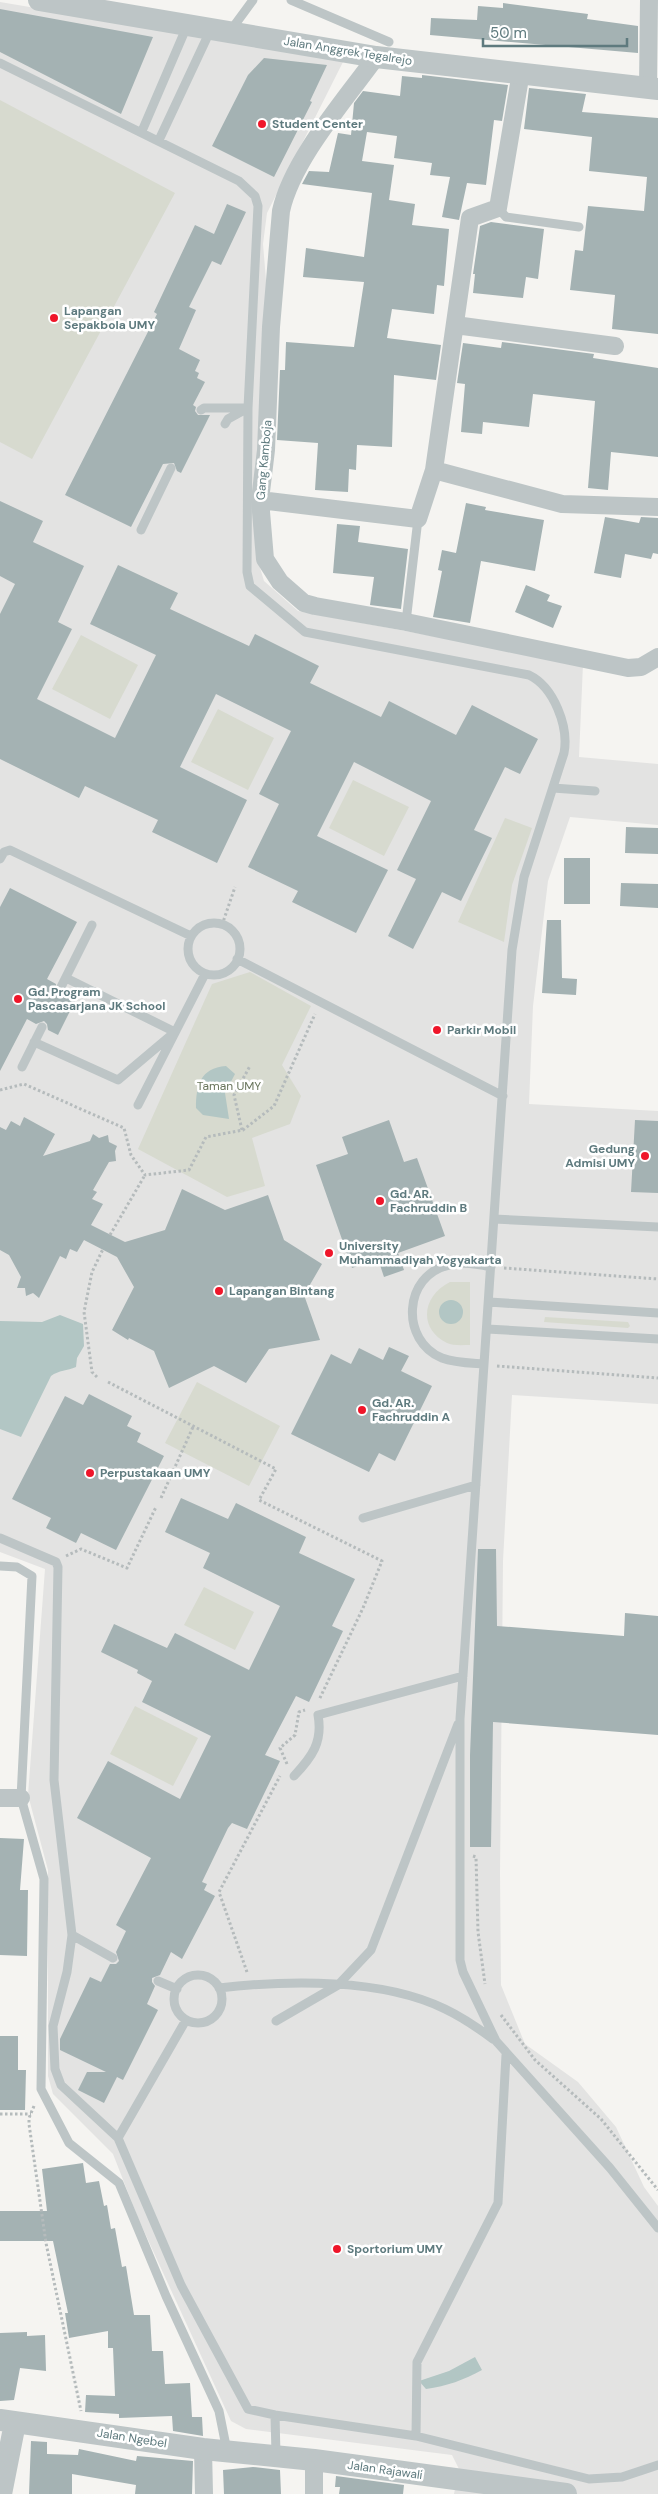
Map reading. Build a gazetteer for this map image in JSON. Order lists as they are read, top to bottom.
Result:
{
  "streets": {
    "street": [
      "Jalan Anggrek Tegalrejo",
      "Gang Kamboja",
      "Jalan Ngebel",
      "Jalan Rajawali"
    ]
  },
  "crossings": [
    ["Jalan Anggrek Tegalrejo", "Gang Kamboja"],
    ["Jalan Ngebel", "Jalan Rajawali"]
  ],
  "parks": ["Taman UMY"],
  "places": [
    "Student Center",
    "Lapangan Sepakbola UMY",
    "Gd. Program Pascasarjana JK School",
    "Parkir Mobil",
    "Gedung Admisi UMY",
    "Gd. AR. Fachruddin B",
    "University Muhammadiyah Yogyakarta",
    "Lapangan Bintang",
    "Gd. AR. Fachruddin A",
    "Perpustakaan UMY",
    "Sportorium UMY"
  ],
  "scale_bar": "50 m"
}
